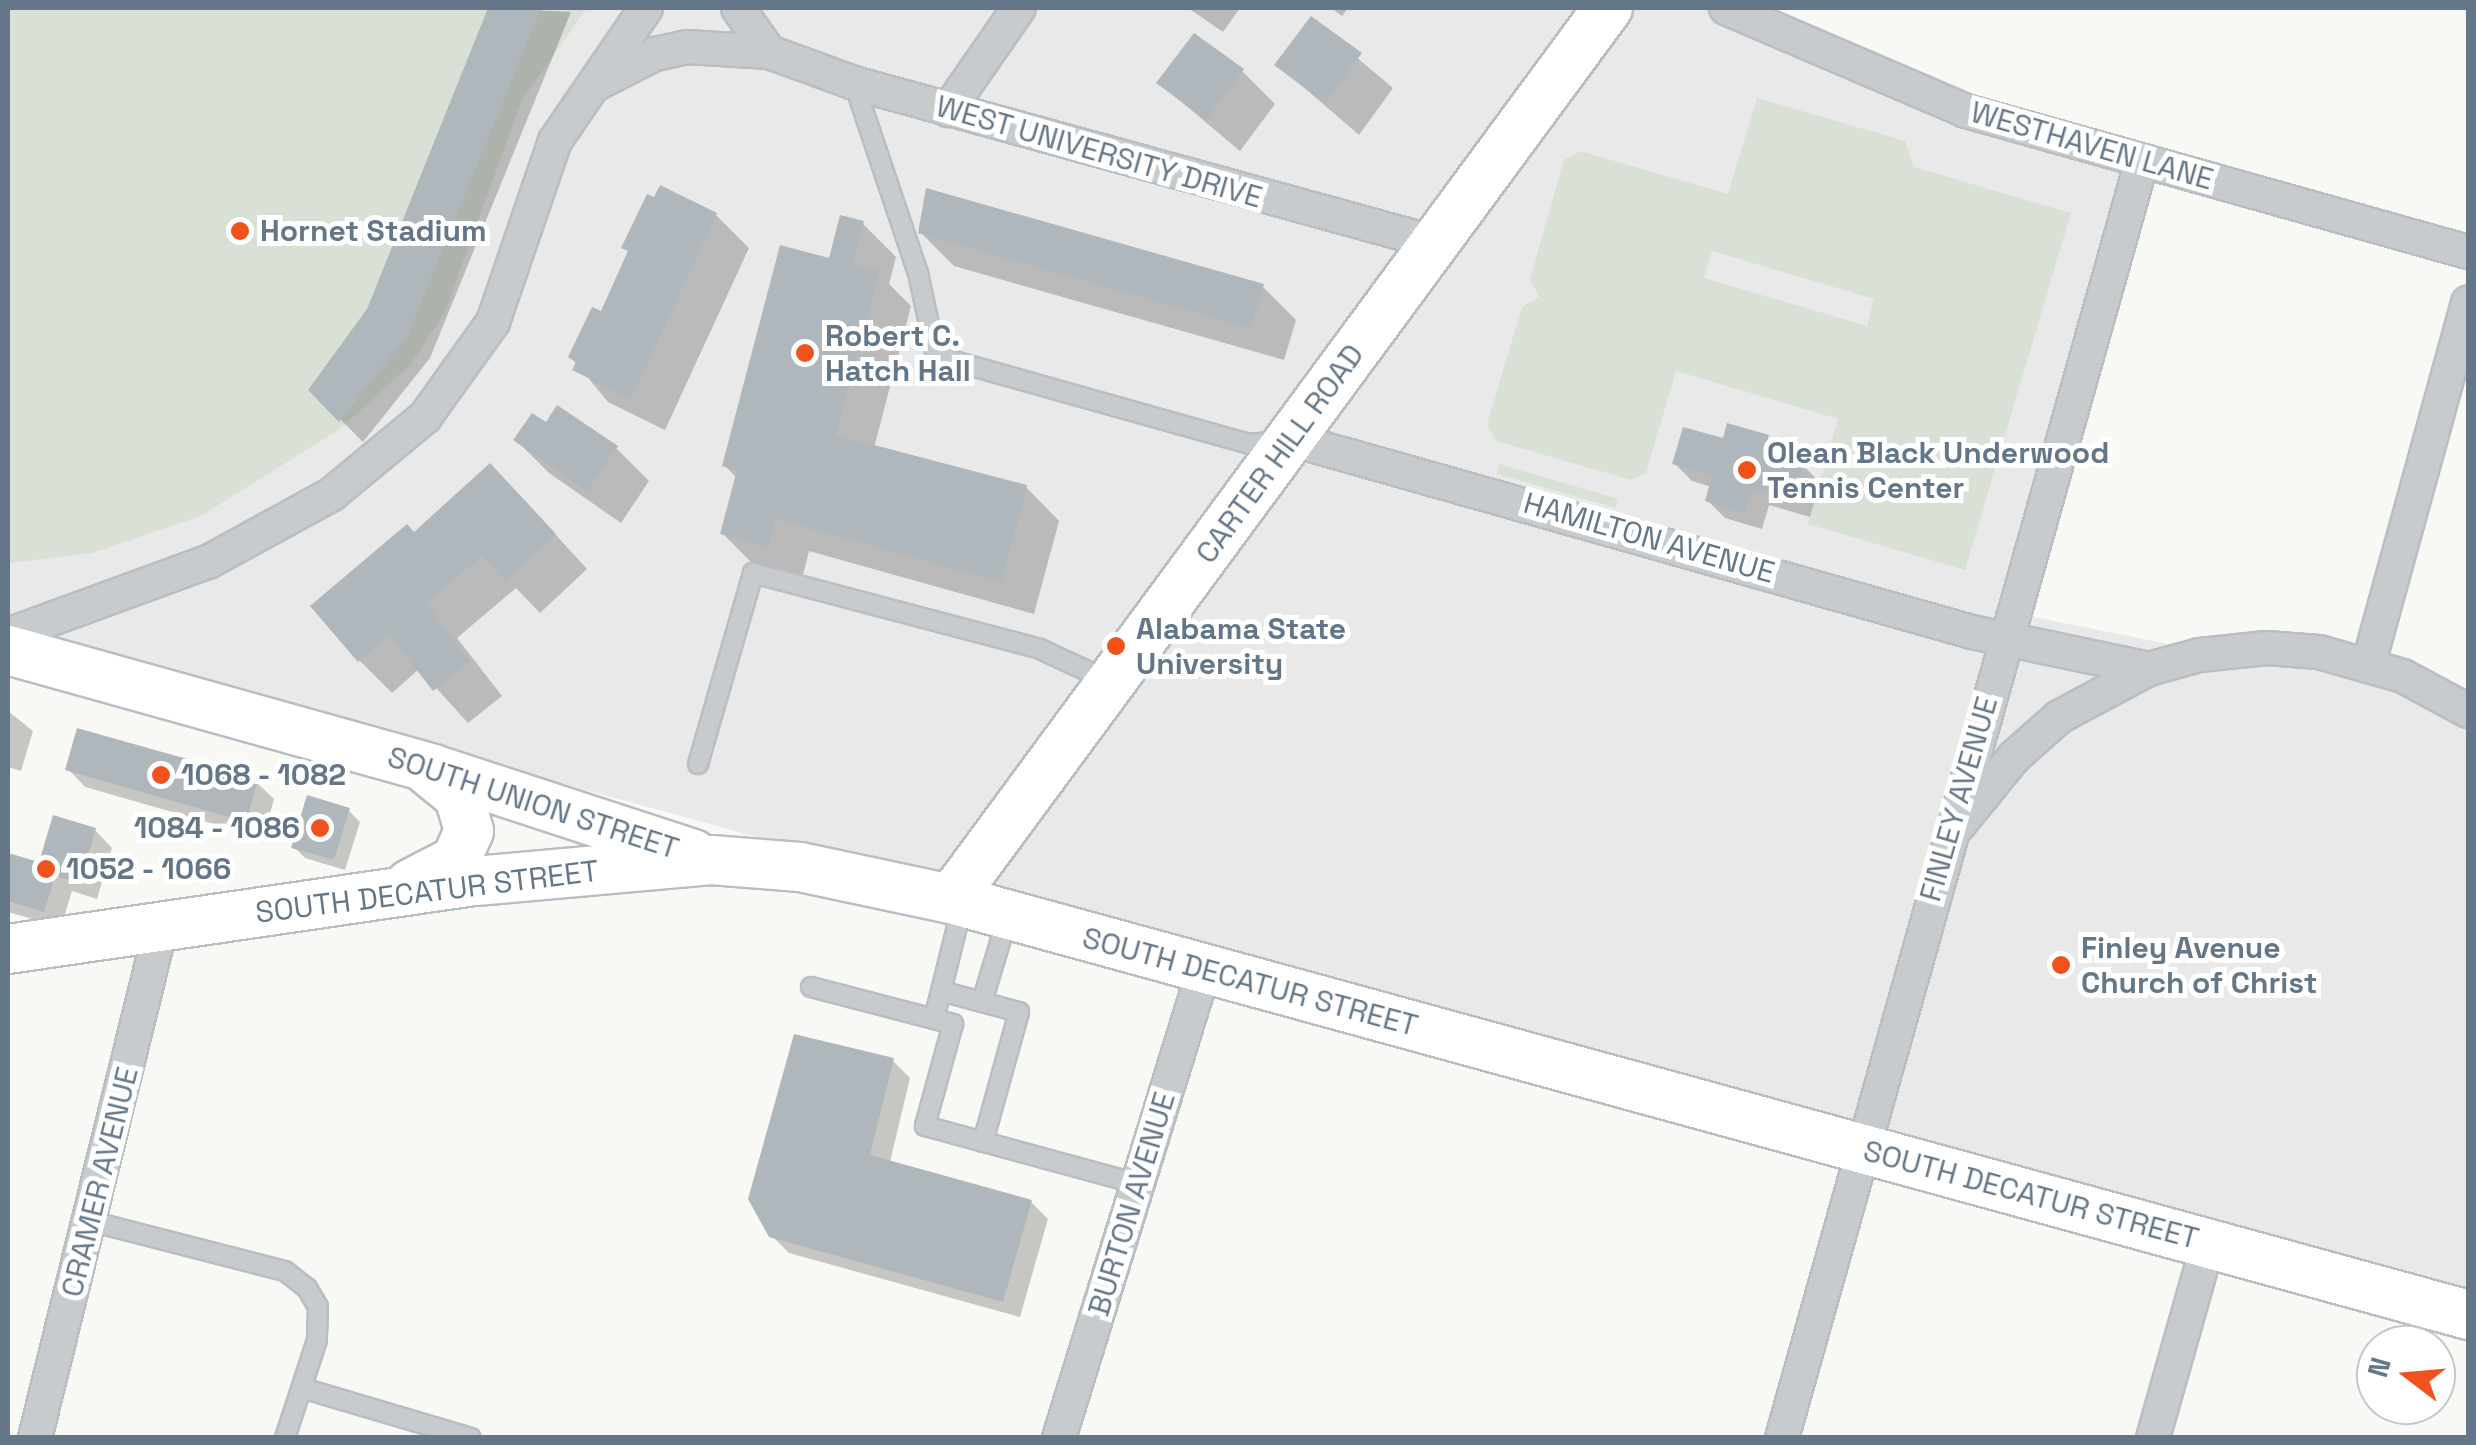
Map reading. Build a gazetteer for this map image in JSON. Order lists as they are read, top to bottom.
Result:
{
  "streets": {
    "main road": ["CARTER HILL ROAD", "SOUTH UNION STREET", "SOUTH DECATUR STREET"],
    "street": [
      "WESTHAVEN LANE",
      "WEST UNIVERSITY DRIVE",
      "HAMILTON AVENUE",
      "FINLEY AVENUE",
      "CRAMER AVENUE",
      "BURTON AVENUE"
    ]
  },
  "crossings": [
    ["WESTHAVEN LANE", "FINLEY AVENUE"],
    ["WEST UNIVERSITY DRIVE", "CARTER HILL ROAD"],
    ["CARTER HILL ROAD", "HAMILTON AVENUE"],
    ["CARTER HILL ROAD", "SOUTH DECATUR STREET"],
    ["HAMILTON AVENUE", "FINLEY AVENUE"],
    ["FINLEY AVENUE", "SOUTH DECATUR STREET"],
    ["SOUTH UNION STREET", "SOUTH DECATUR STREET"],
    ["SOUTH DECATUR STREET", "CRAMER AVENUE"],
    ["SOUTH DECATUR STREET", "BURTON AVENUE"]
  ],
  "places": [
    "Hornet Stadium",
    "Robert C. Hatch Hall",
    "Olean Black Underwood Tennis Center",
    "Alabama State University",
    "1068 - 1082",
    "1084 - 1086",
    "1052 - 1066",
    "Finley Avenue Church of Christ"
  ],
  "north": "left"
}
